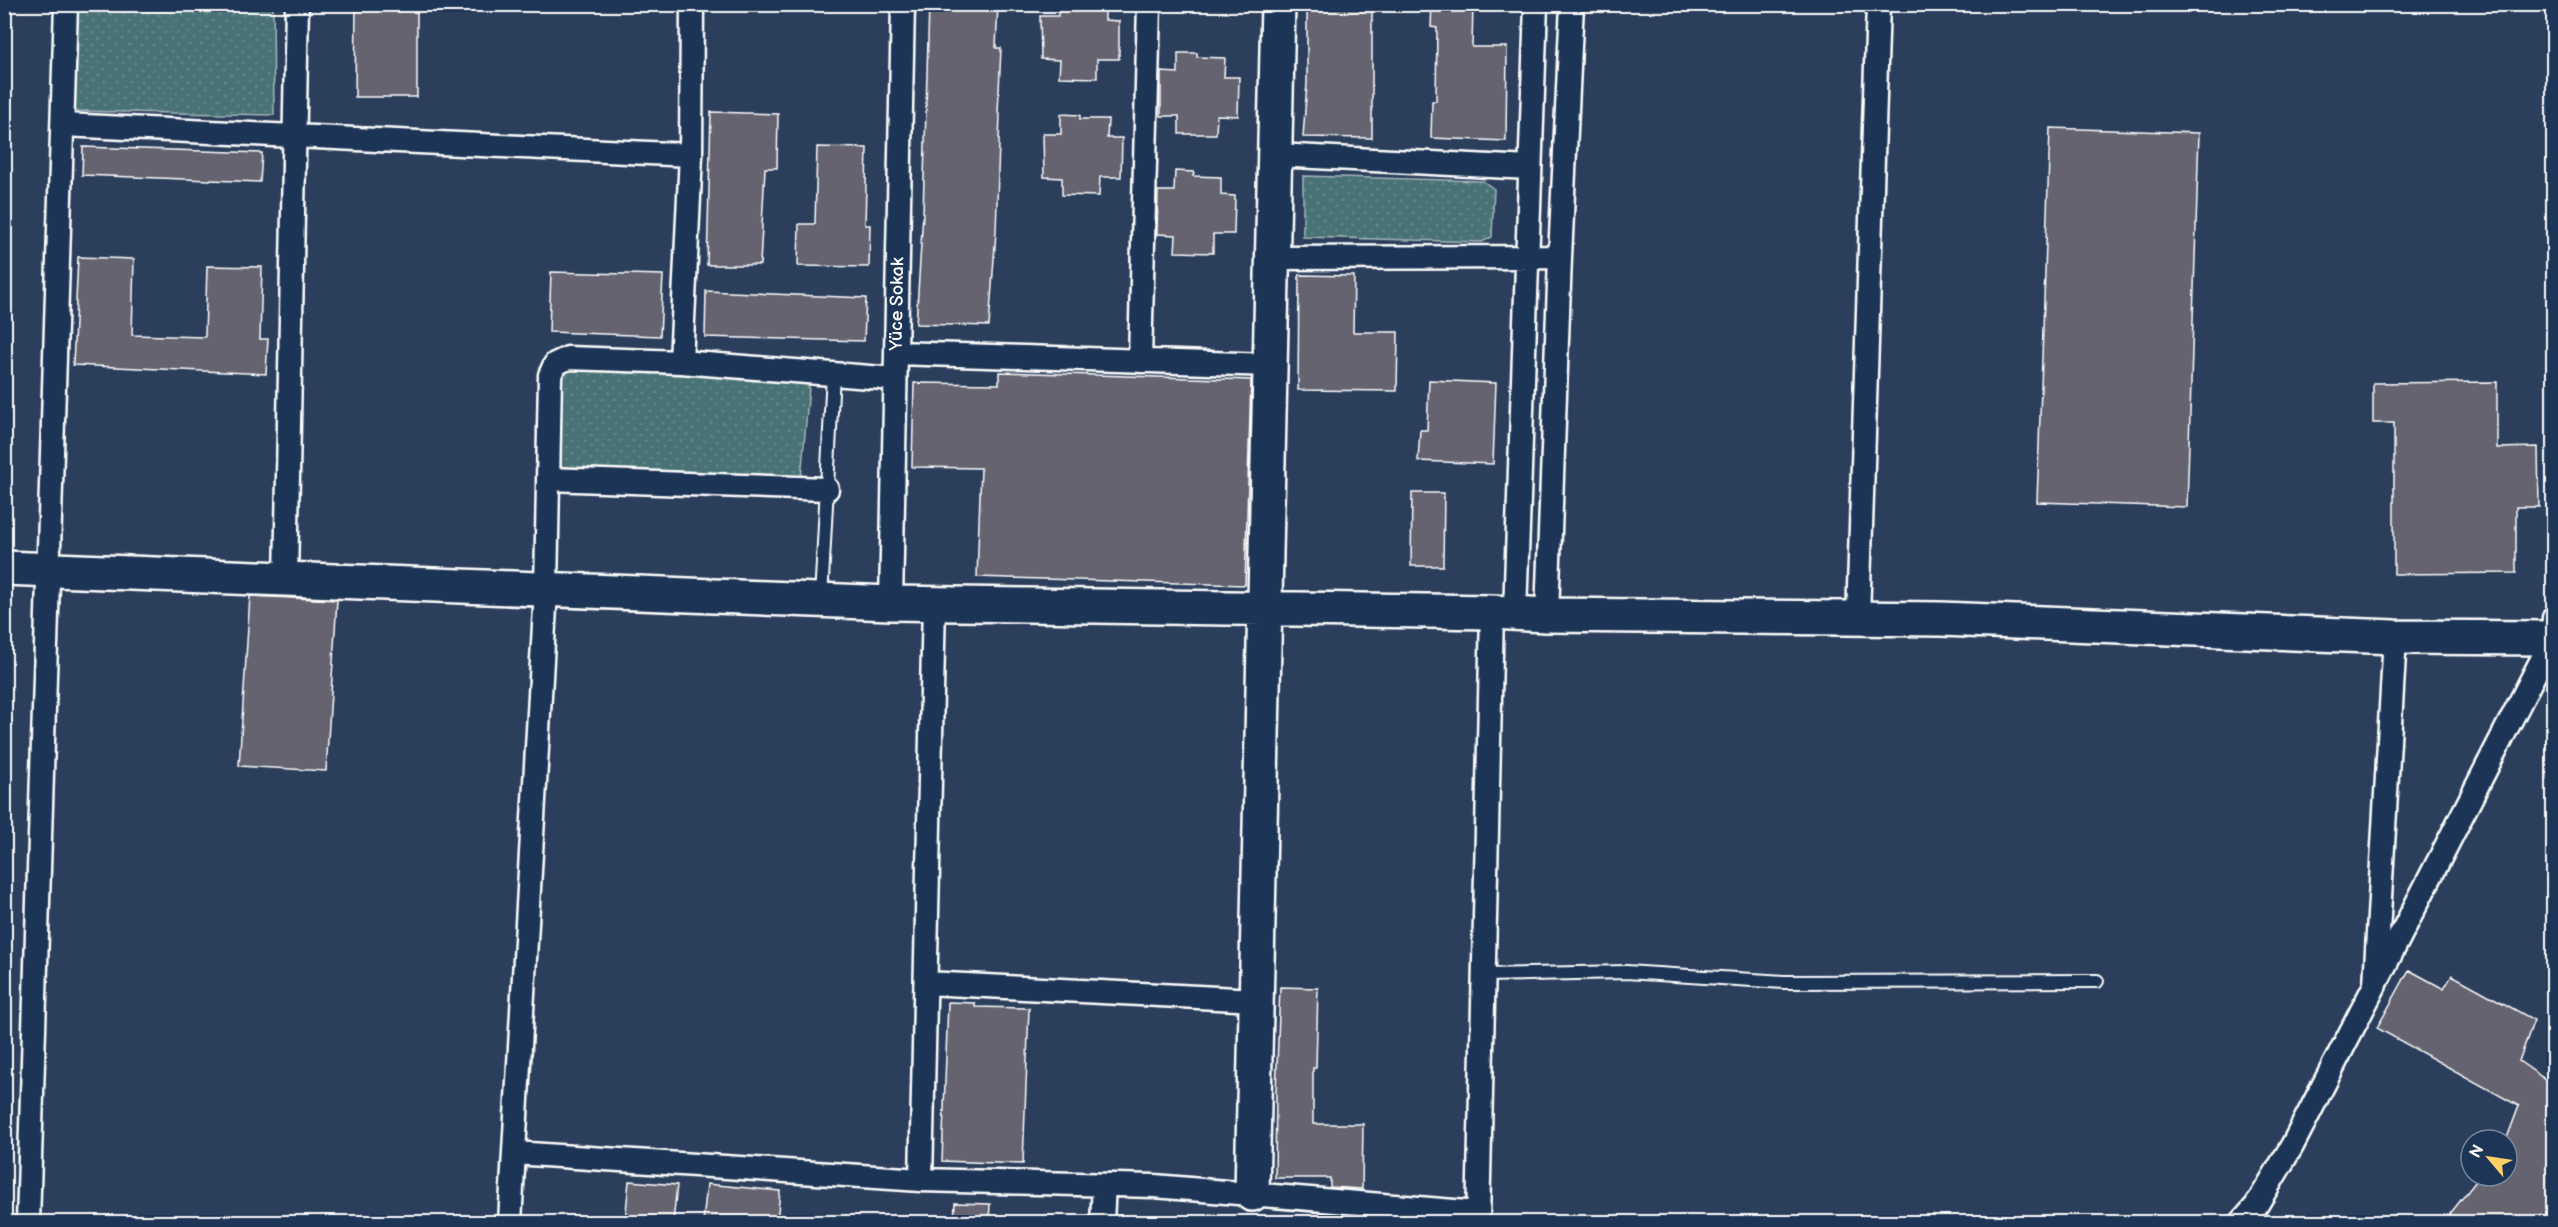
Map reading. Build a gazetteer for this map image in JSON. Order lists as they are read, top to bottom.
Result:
{
  "streets": {
    "street": ["Yüce Sokak"]
  },
  "north": "top left"
}
